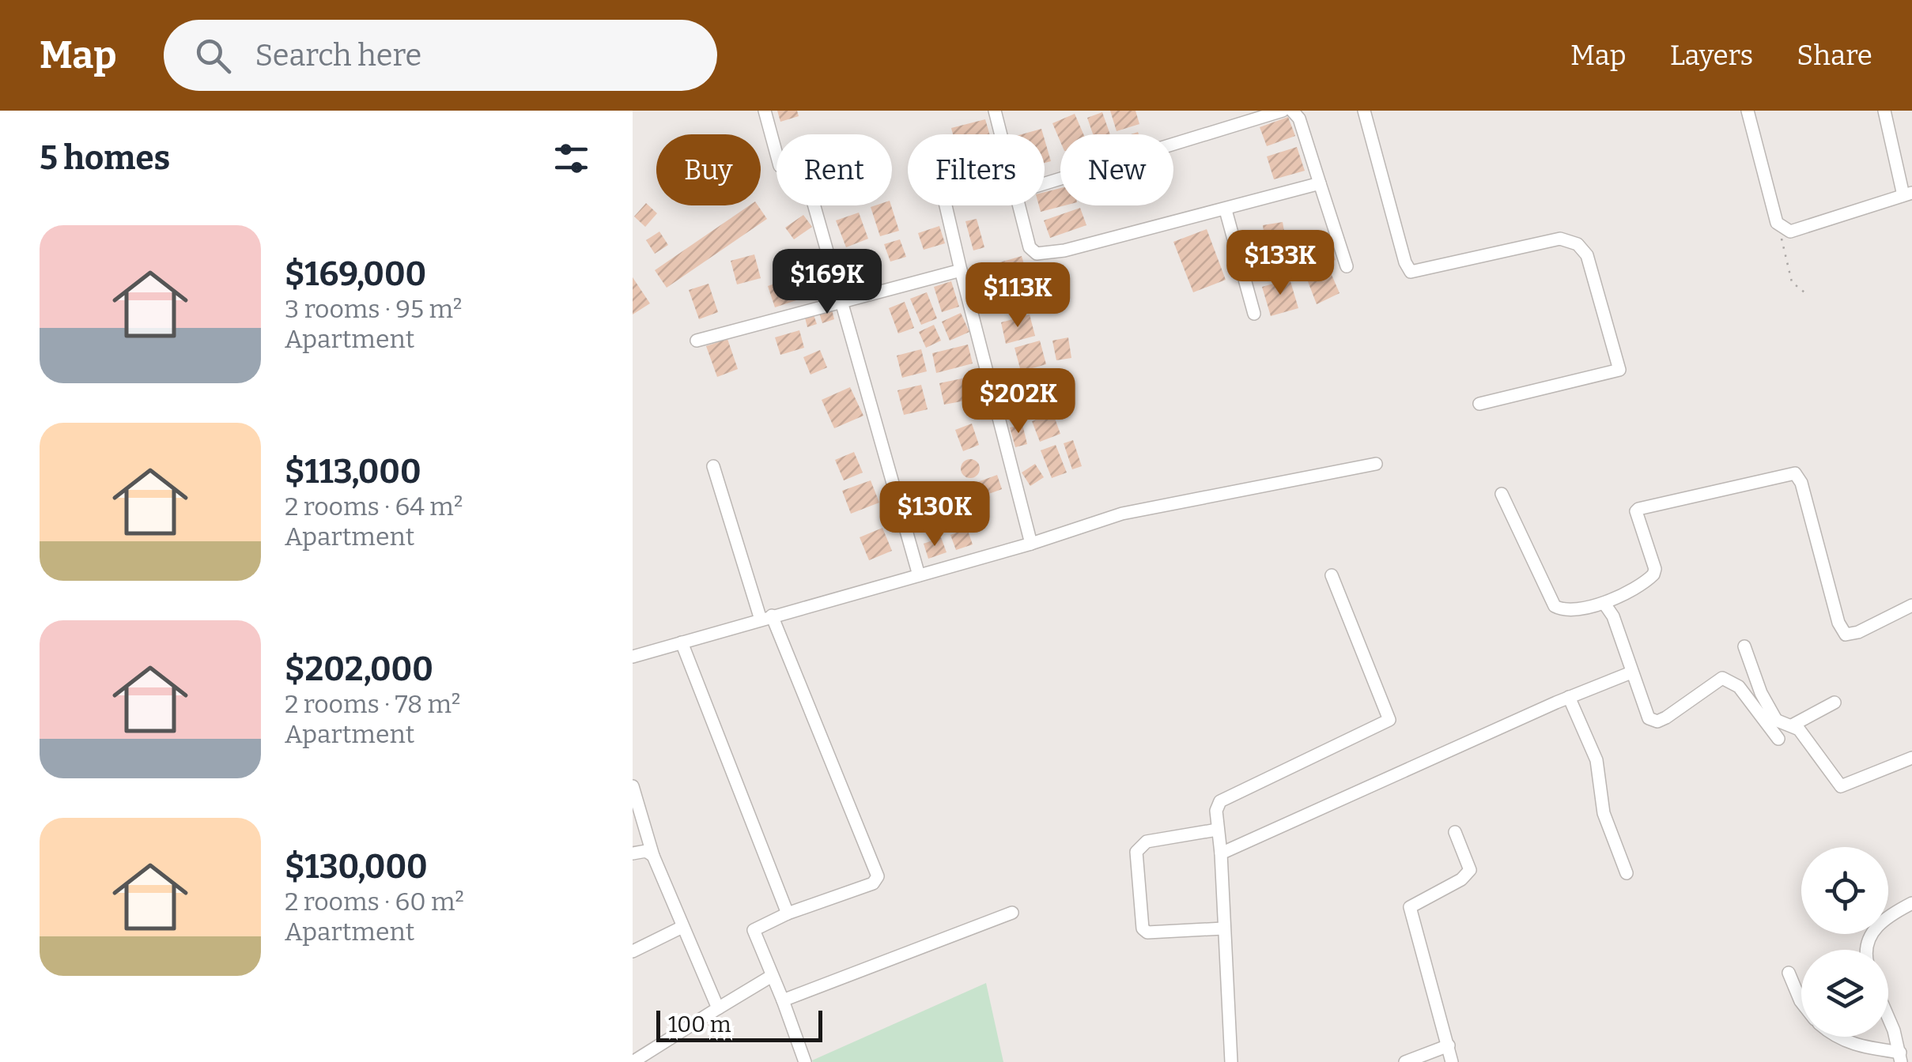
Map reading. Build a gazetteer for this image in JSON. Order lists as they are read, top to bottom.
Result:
{
  "scale_bar": "100 m",
  "page": {
    "header": "Map",
    "search": "Search here",
    "nav": ["Map", "Layers", "Share"],
    "heading": "5 homes",
    "chip": [
      "Buy",
      "Rent",
      "Filters",
      "New"
    ],
    "list": [
      {
        "name": "$169,000",
        "note": "3 rooms · 95 m² · Apartment"
      },
      {
        "name": "$113,000",
        "note": "2 rooms · 64 m² · Apartment"
      },
      {
        "name": "$202,000",
        "note": "2 rooms · 78 m² · Apartment"
      },
      {
        "name": "$130,000",
        "note": "2 rooms · 60 m² · Apartment"
      }
    ],
    "price": [
      "$133K",
      "$169K",
      "$113K",
      "$202K",
      "$130K"
    ],
    "scale": "100 m"
  }
}
